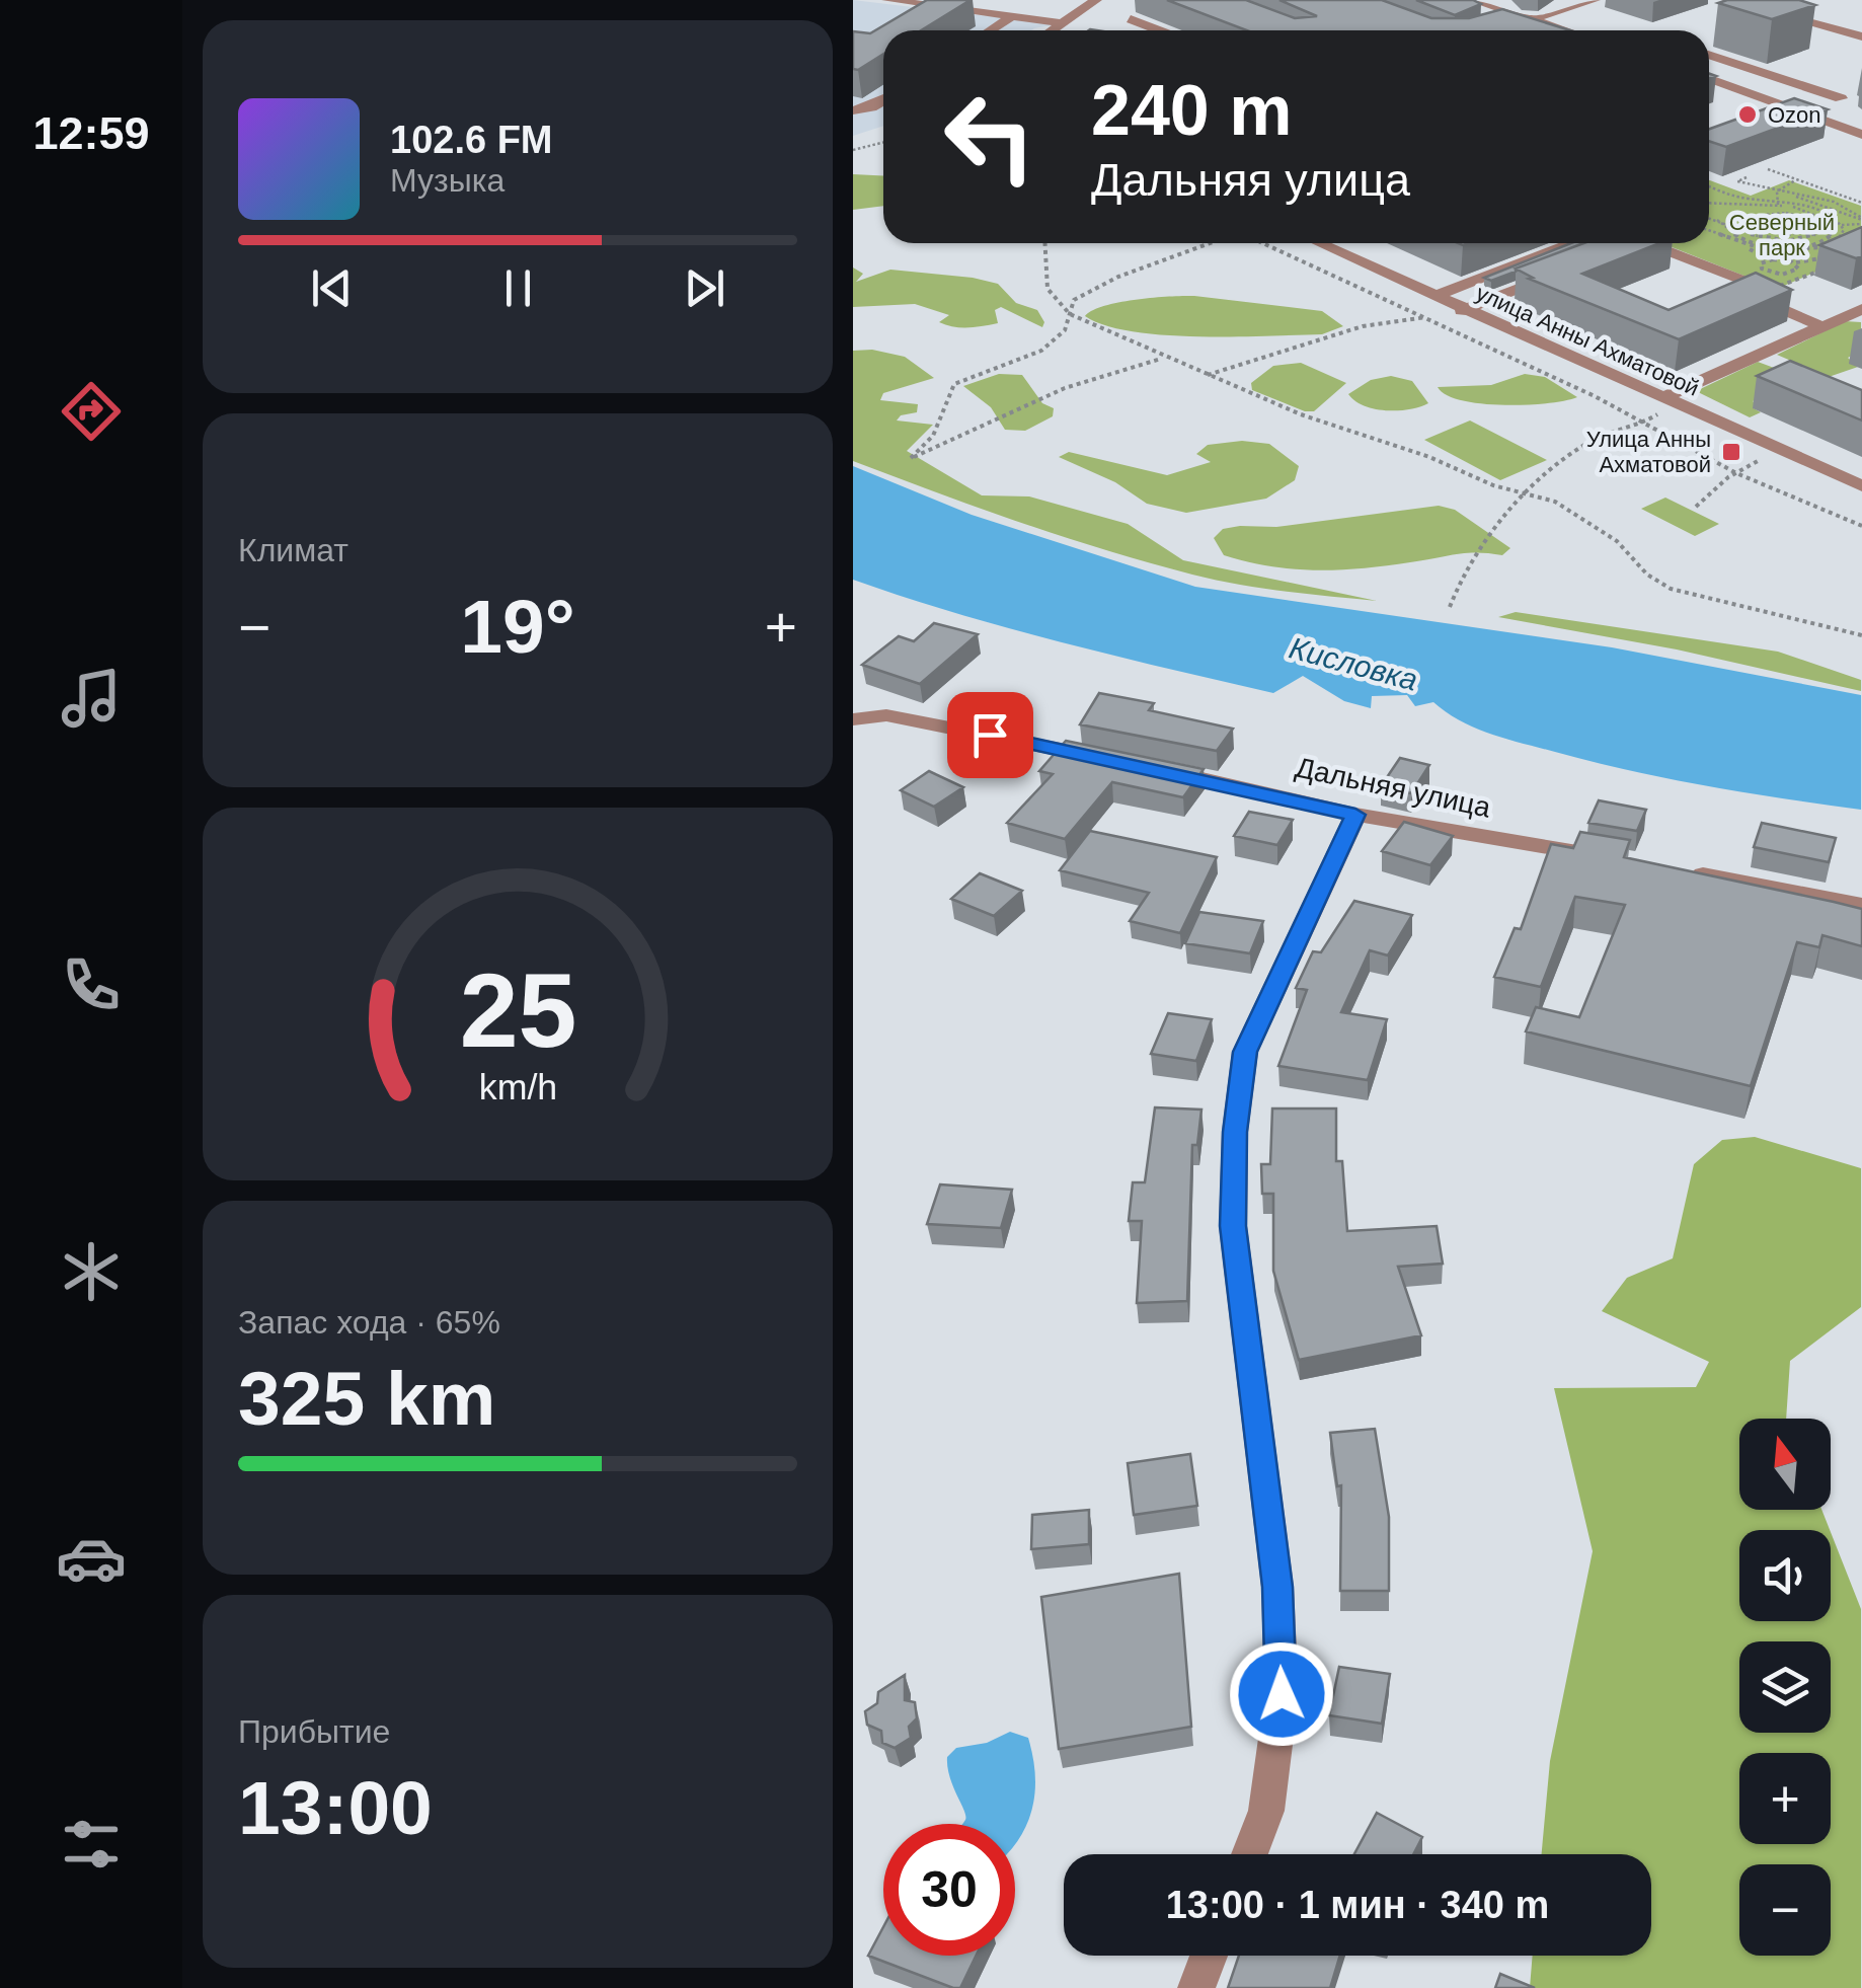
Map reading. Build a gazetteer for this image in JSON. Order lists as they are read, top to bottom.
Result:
{
  "streets": {
    "street": ["улица Анны Ахматовой", "Дальняя улица"]
  },
  "water": ["Кисловка"],
  "parks": ["Северный парк"],
  "places": {
    "other": ["Ozon"],
    "transit": ["Улица Анны Ахматовой"]
  },
  "north": "top",
  "page": {
    "tabs": "12:59",
    "turn": ["240 m", "Дальняя улица"],
    "song": ["102.6 FM", "Музыка"],
    "tile": [
      "Климат",
      ["Запас хода · 65%", "325 km"],
      ["Прибытие", "13:00"]
    ],
    "heat": ["−", "19°", "+"],
    "map_buttons": ["+", "−"],
    "limit": "30",
    "trip": "13:00 · 1 мин · 340 m",
    "gauge": ["25", "km/h"]
  }
}
